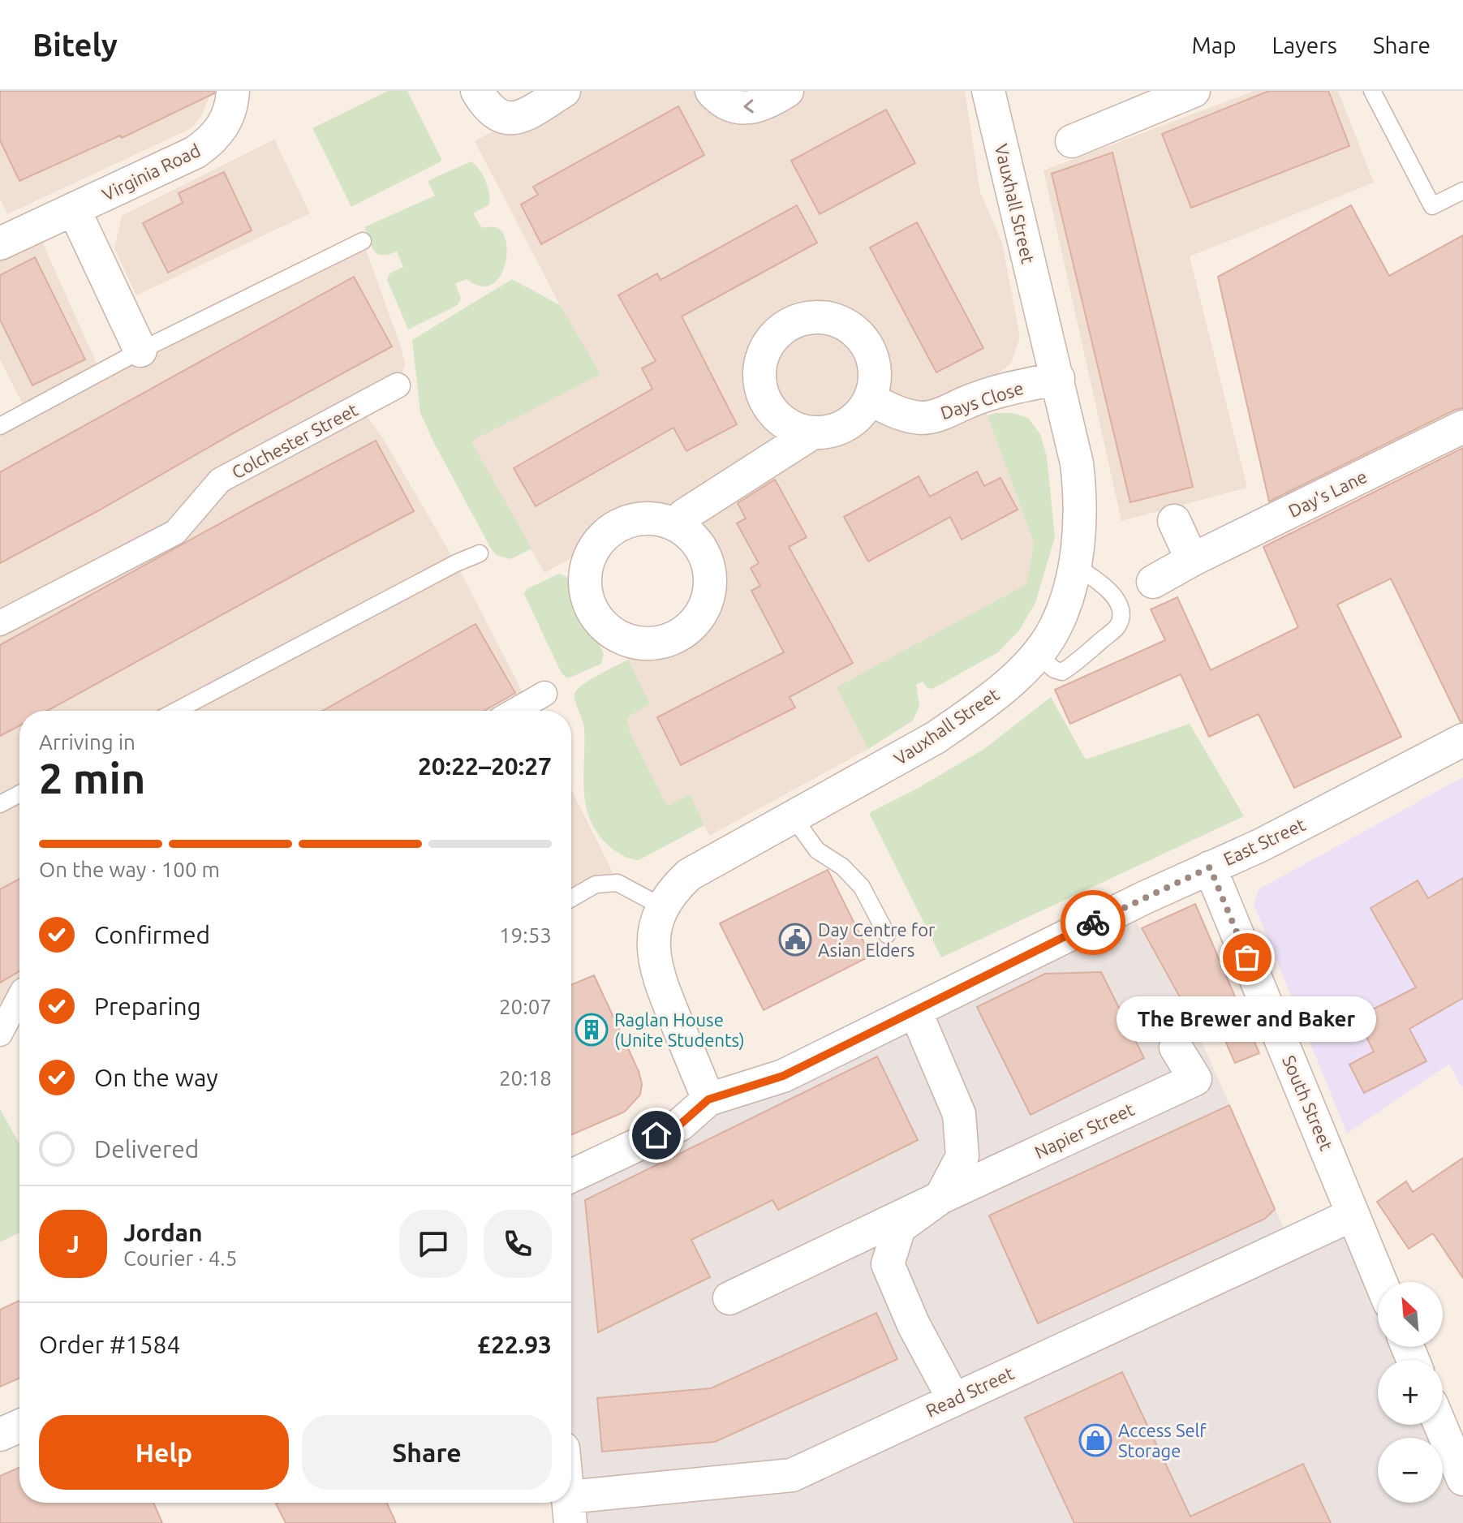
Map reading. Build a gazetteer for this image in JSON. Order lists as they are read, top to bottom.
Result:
{
  "streets": {
    "street": [
      "Virginia Road",
      "Vauxhall Street",
      "Days Close",
      "Colchester Street",
      "Day's Lane",
      "East Street",
      "South Street",
      "Napier Street",
      "Read Street"
    ]
  },
  "crossings": [
    ["Vauxhall Street", "Days Close"],
    ["Vauxhall Street", "East Street"],
    ["East Street", "South Street"],
    ["East Street", "Napier Street"],
    ["South Street", "Read Street"],
    ["Napier Street", "Read Street"]
  ],
  "places": {
    "public building": ["Day Centre for Asian Elders"],
    "other": ["The Brewer and Baker"],
    "building": ["Raglan House (Unite Students)"],
    "shop": ["Access Self Storage"]
  },
  "north": "top left",
  "page": {
    "header": "Bitely",
    "nav": ["Map", "Layers", "Share"],
    "heading": ["2 min", "Arriving in", "20:22–20:27"],
    "panel": [
      "Jordan",
      "Courier · 4.5",
      "Order #1584",
      "£22.93"
    ],
    "bar": "On the way · 100 m",
    "list": [
      ["Confirmed", "19:53"],
      ["Preparing", "20:07"],
      ["On the way", "20:18"],
      "Delivered"
    ],
    "bubble": "The Brewer and Baker",
    "round": "J",
    "map_buttons": ["+", "−"],
    "buttons": ["Help", "Share"]
  }
}
